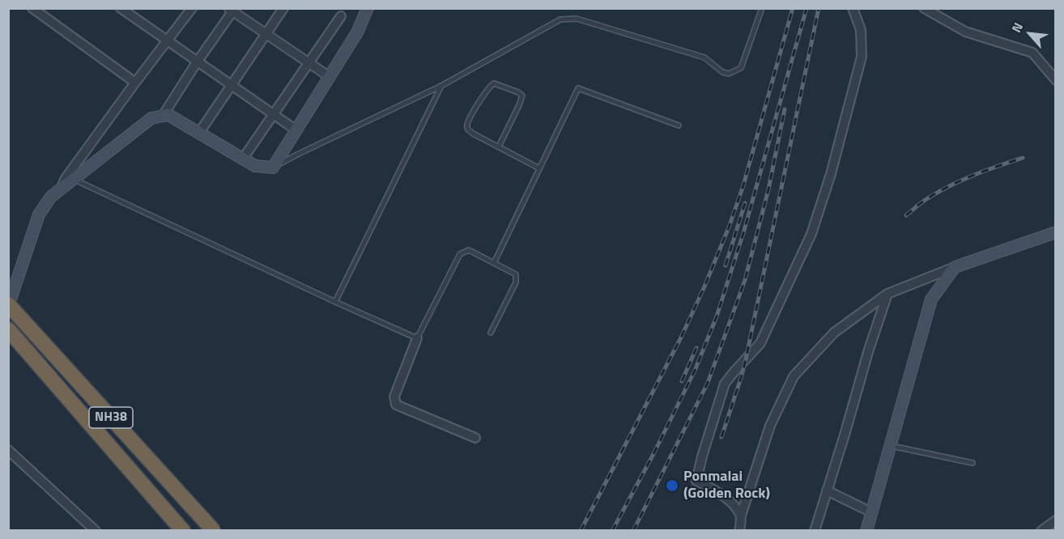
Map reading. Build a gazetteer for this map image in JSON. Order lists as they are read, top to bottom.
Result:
{
  "streets": {
    "highway": ["NH38"]
  },
  "places": ["Ponmalai (Golden Rock)"],
  "north": "top left"
}
